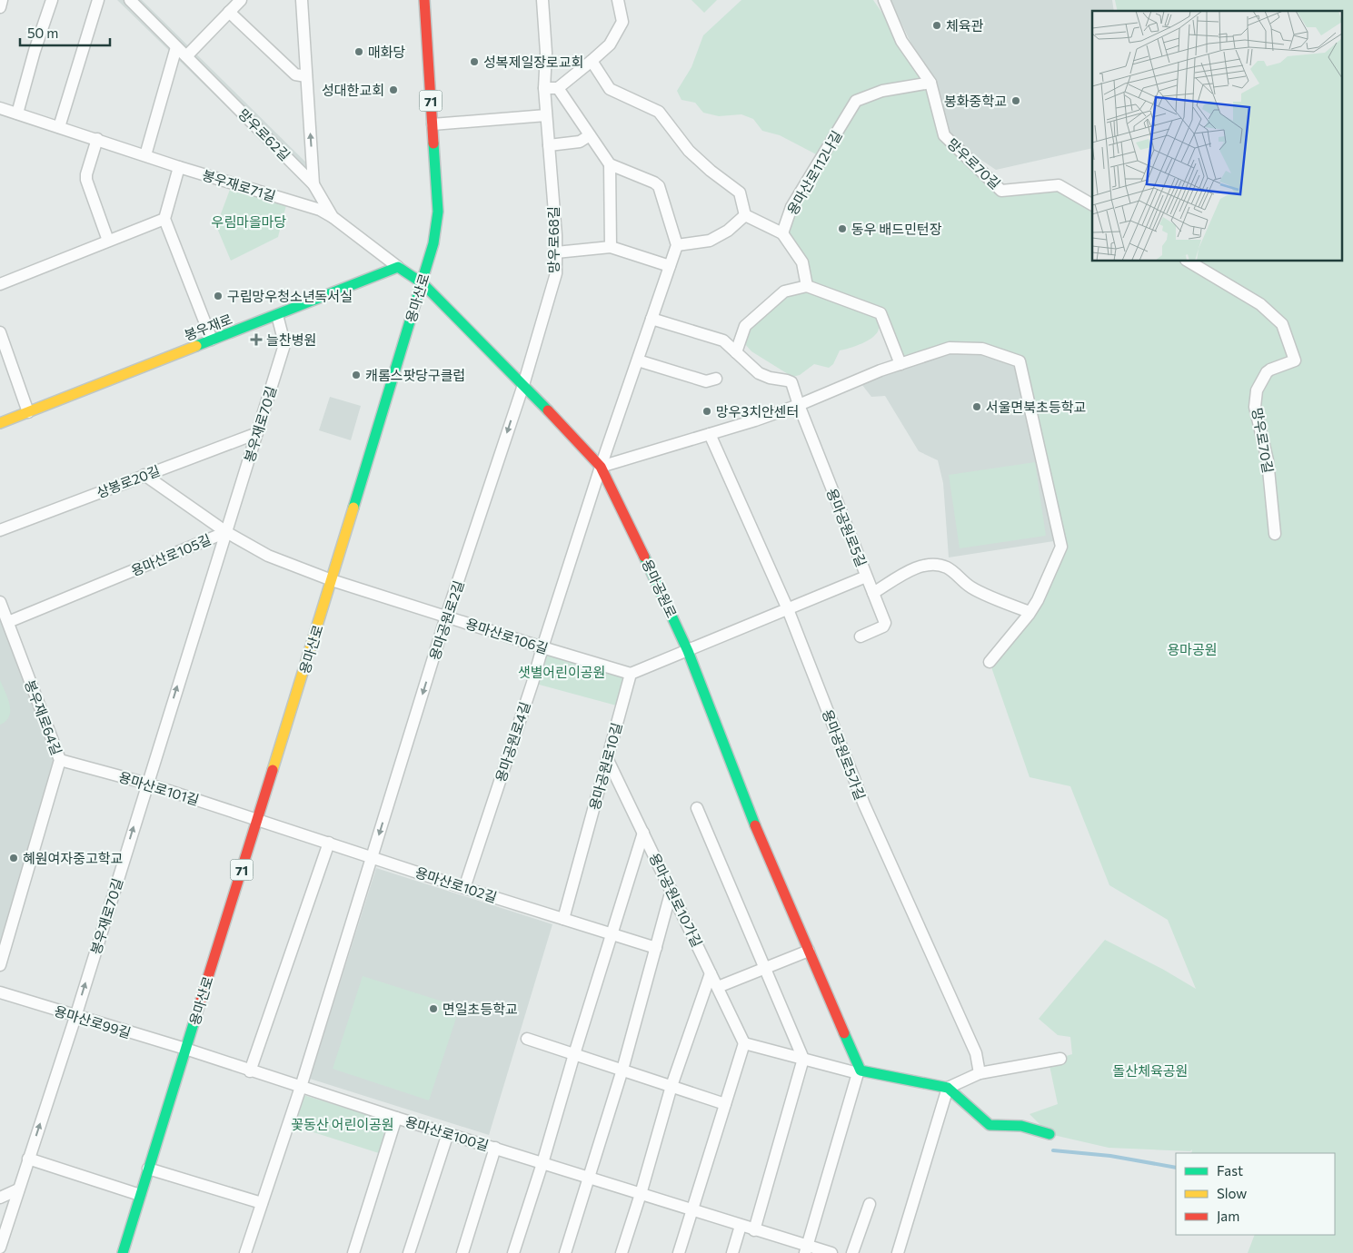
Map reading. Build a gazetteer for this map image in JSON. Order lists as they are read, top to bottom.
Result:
{
  "streets": {
    "street": [
      "71",
      "망우로62길",
      "망우로70길",
      "용마산로112나길",
      "봉우재로71길",
      "망우로68길",
      "용마산로",
      "봉우재로",
      "봉우재로70길",
      "상봉로20길",
      "용마공원로5길",
      "용마산로105길",
      "용마공원로",
      "용마공원로2길",
      "용마산로106길",
      "봉우재로64길",
      "용마공원로4길",
      "용마공원로5가길",
      "용마공원로10길",
      "용마산로101길",
      "용마산로102길",
      "용마공원로10가길",
      "용마산로99길",
      "용마산로100길"
    ]
  },
  "crossings": [
    ["망우로62길", "봉우재로71길"],
    ["망우로62길", "봉우재로"],
    ["망우로70길", "용마산로112나길"],
    ["망우로68길", "용마공원로"],
    ["망우로68길", "용마공원로2길"],
    ["용마산로", "용마산로105길"],
    ["용마산로", "용마공원로"],
    ["용마산로", "용마산로106길"],
    ["용마산로", "용마산로101길"],
    ["용마산로", "용마산로102길"],
    ["용마산로", "용마산로99길"],
    ["용마산로", "용마산로100길"],
    ["봉우재로", "봉우재로70길"],
    ["봉우재로70길", "상봉로20길"],
    ["봉우재로70길", "용마산로105길"],
    ["봉우재로70길", "용마산로101길"],
    ["봉우재로70길", "용마산로99길"],
    ["용마산로105길", "용마산로106길"],
    ["용마산로105길", "봉우재로64길"],
    ["용마공원로", "용마공원로2길"],
    ["용마공원로", "용마공원로4길"],
    ["용마공원로2길", "용마산로106길"],
    ["용마공원로2길", "용마산로102길"],
    ["용마산로106길", "용마공원로4길"],
    ["용마산로106길", "용마공원로10길"],
    ["봉우재로64길", "용마산로101길"],
    ["용마공원로4길", "용마산로102길"],
    ["용마공원로10길", "용마산로102길"],
    ["용마공원로10길", "용마공원로10가길"],
    ["용마산로101길", "용마산로102길"],
    ["용마산로99길", "용마산로100길"]
  ],
  "one_way": ["봉우재로70길", "용마공원로2길"],
  "parks": [
    "우림마을마당",
    "용마공원",
    "샛별어린이공원",
    "돌산체육공원",
    "꽃동산 어린이공원"
  ],
  "places": {
    "other": [
      "체육관",
      "매화당",
      "성복제일장로교회",
      "성대한교회",
      "봉화중학교",
      "동우 배드민턴장",
      "구립망우청소년독서실",
      "캐롬스팟당구클럽",
      "서울면북초등학교",
      "망우3치안센터",
      "혜원여자중고학교",
      "면일초등학교"
    ],
    "health": ["늘찬병원"]
  },
  "legend": ["Fast", "Slow", "Jam"],
  "scale_bar": "50 m"
}
